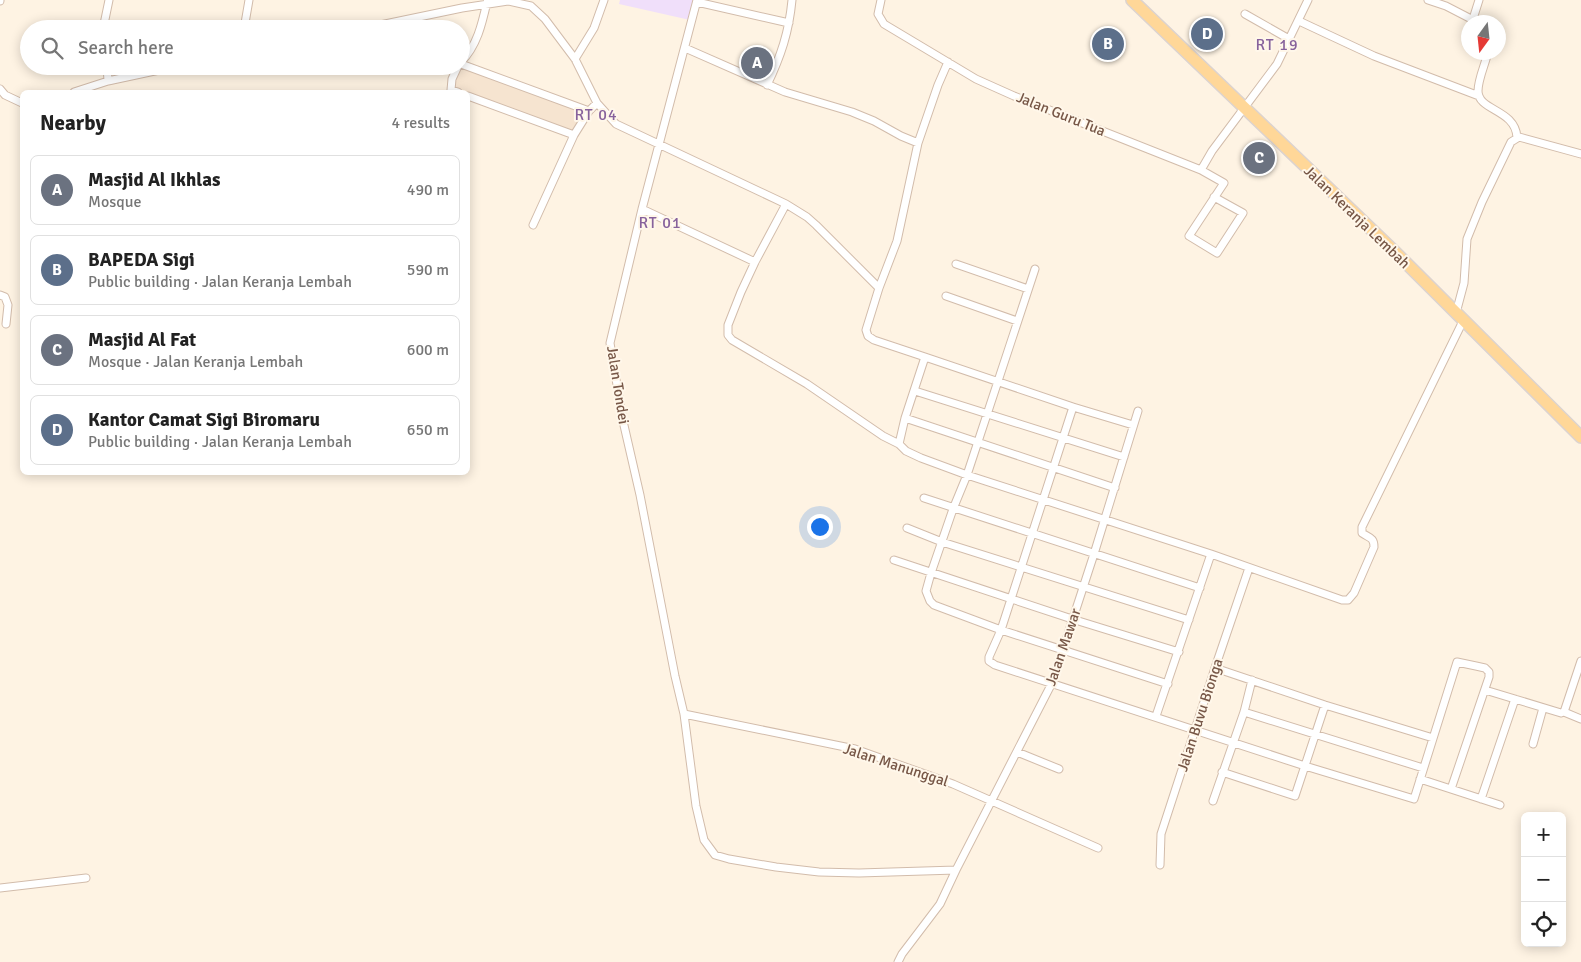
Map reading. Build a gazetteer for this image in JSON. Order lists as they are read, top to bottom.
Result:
{
  "streets": {
    "main road": ["Jalan Keranja Lembah"],
    "street": [
      "Jalan Guru Tua",
      "Jalan Tondei",
      "Jalan Mawar",
      "Jalan Buvu Bionga",
      "Jalan Manunggal"
    ]
  },
  "crossings": [
    ["Jalan Tondei", "Jalan Mawar"],
    ["Jalan Tondei", "Jalan Manunggal"],
    ["Jalan Mawar", "Jalan Manunggal"]
  ],
  "districts": ["RT 19", "RT 04", "RT 01"],
  "north": "bottom",
  "page": {
    "pins": [
      "D",
      "B",
      "A",
      "C"
    ],
    "search": "Search here",
    "heading": ["Nearby", "4 results"],
    "list": [
      {
        "mark": "A",
        "name": "Masjid Al Ikhlas",
        "note": "Mosque",
        "value": "490 m"
      },
      {
        "mark": "B",
        "name": "BAPEDA Sigi",
        "note": "Public building · Jalan Keranja Lembah",
        "value": "590 m"
      },
      {
        "mark": "C",
        "name": "Masjid Al Fat",
        "note": "Mosque · Jalan Keranja Lembah",
        "value": "600 m"
      },
      {
        "mark": "D",
        "name": "Kantor Camat Sigi Biromaru",
        "note": "Public building · Jalan Keranja Lembah",
        "value": "650 m"
      }
    ],
    "map_buttons": ["+", "−"]
  }
}
